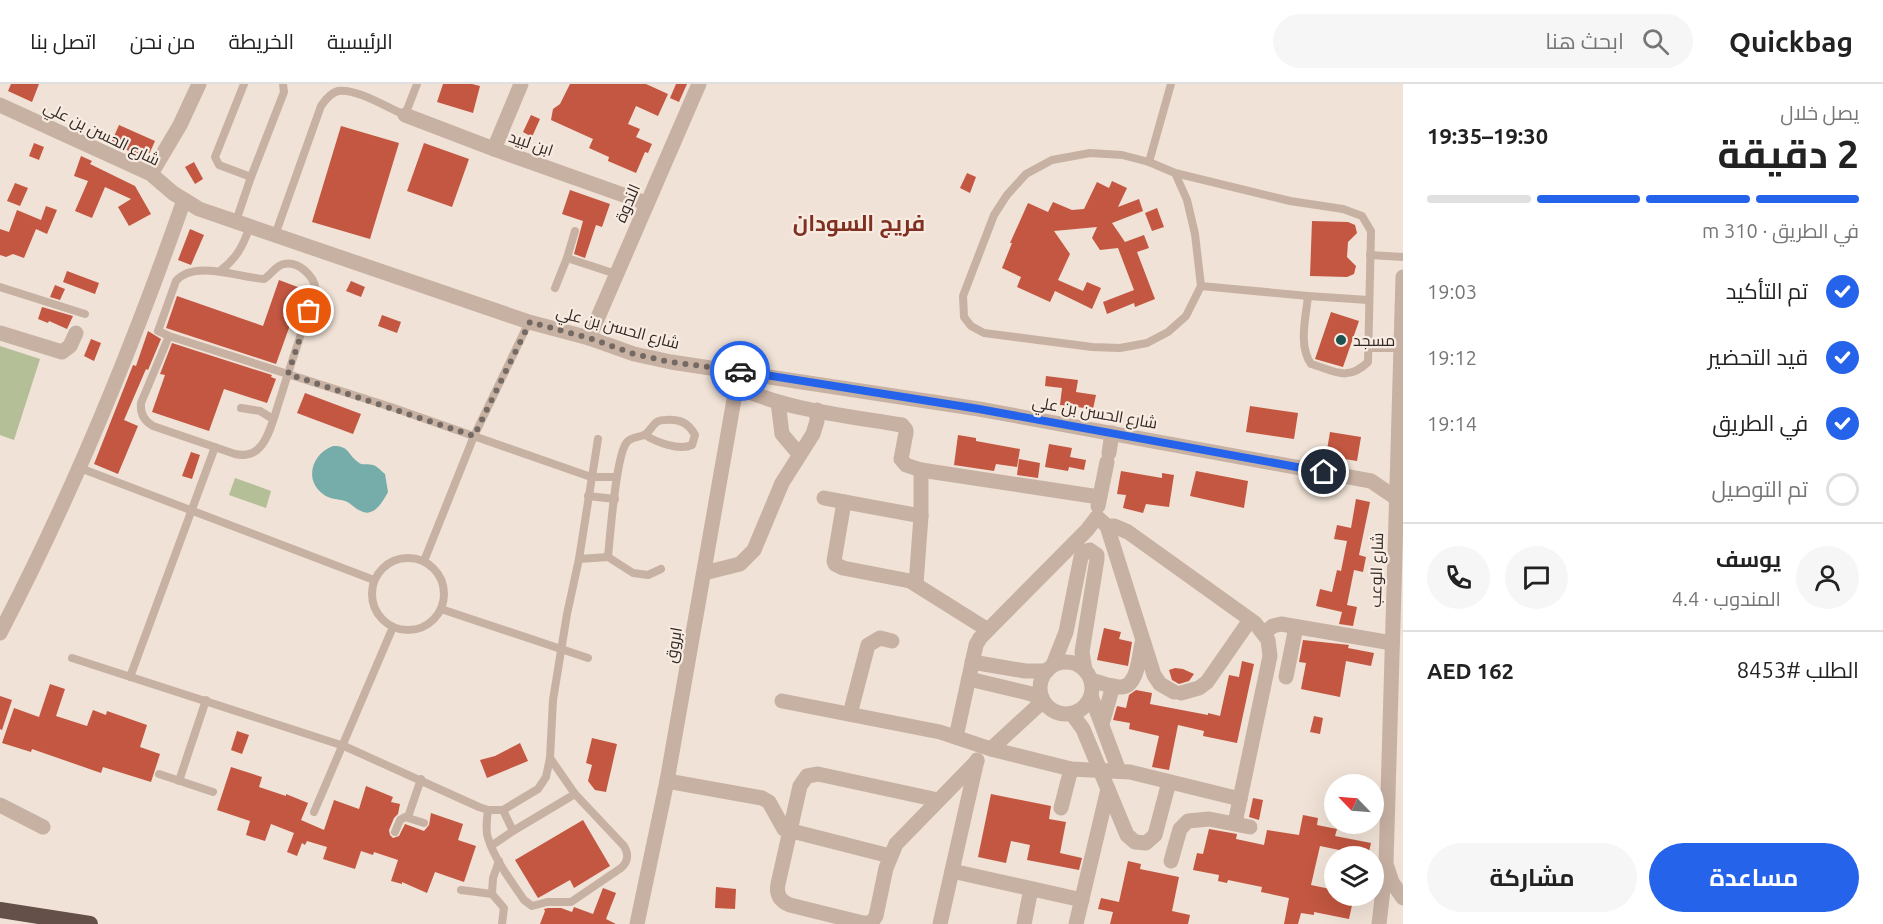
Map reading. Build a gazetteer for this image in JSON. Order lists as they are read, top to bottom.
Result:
{
  "streets": {
    "street": [
      "شارع الحسن بن علي",
      "ابن لبيد",
      "الندوة",
      "شارع الوعب",
      "ابروق"
    ]
  },
  "crossings": [
    ["شارع الحسن بن علي", "ابن لبيد"],
    ["شارع الحسن بن علي", "الندوة"],
    ["شارع الحسن بن علي", "شارع الوعب"],
    ["شارع الحسن بن علي", "ابروق"],
    ["ابن لبيد", "الندوة"]
  ],
  "districts": ["فريج السودان"],
  "places": ["مسجد"],
  "north": "top left",
  "page": {
    "header": "Quickbag",
    "search": "ابحث هنا",
    "nav": [
      "الرئيسية",
      "الخريطة",
      "من نحن",
      "اتصل بنا"
    ],
    "heading": ["2 دقيقة", "يصل خلال", "19:30–19:35"],
    "panel": [
      "يوسف",
      "المندوب · 4.4",
      "الطلب #8453",
      "AED 162"
    ],
    "bar": "في الطريق · 310 m",
    "list": [
      ["تم التأكيد", "19:03"],
      ["قيد التحضير", "19:12"],
      ["في الطريق", "19:14"],
      "تم التوصيل"
    ],
    "buttons": ["مساعدة", "مشاركة"]
  }
}
